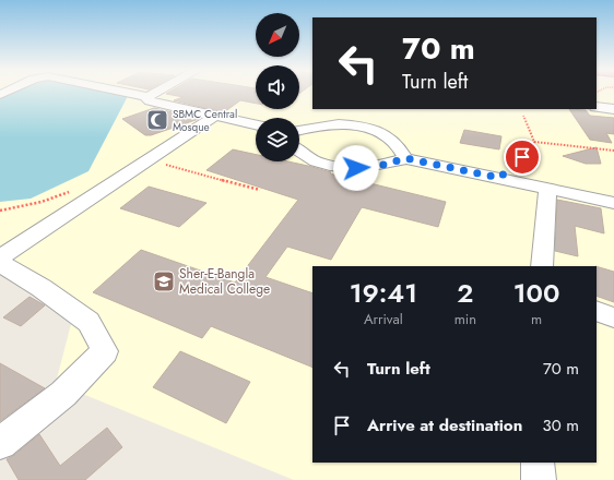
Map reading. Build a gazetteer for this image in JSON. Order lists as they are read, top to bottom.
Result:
{
  "places": {
    "mosque": ["SBMC Central Mosque"],
    "school or university": ["Sher-E-Bangla Medical College"]
  },
  "north": "bottom left",
  "page": {
    "turn": ["70 m", "Turn left"],
    "eta": [
      "19:41",
      "Arrival",
      "2",
      "min",
      "100",
      "m"
    ],
    "list": [
      {
        "name": "Turn left",
        "value": "70 m"
      },
      {
        "name": "Arrive at destination",
        "value": "30 m"
      }
    ]
  }
}
